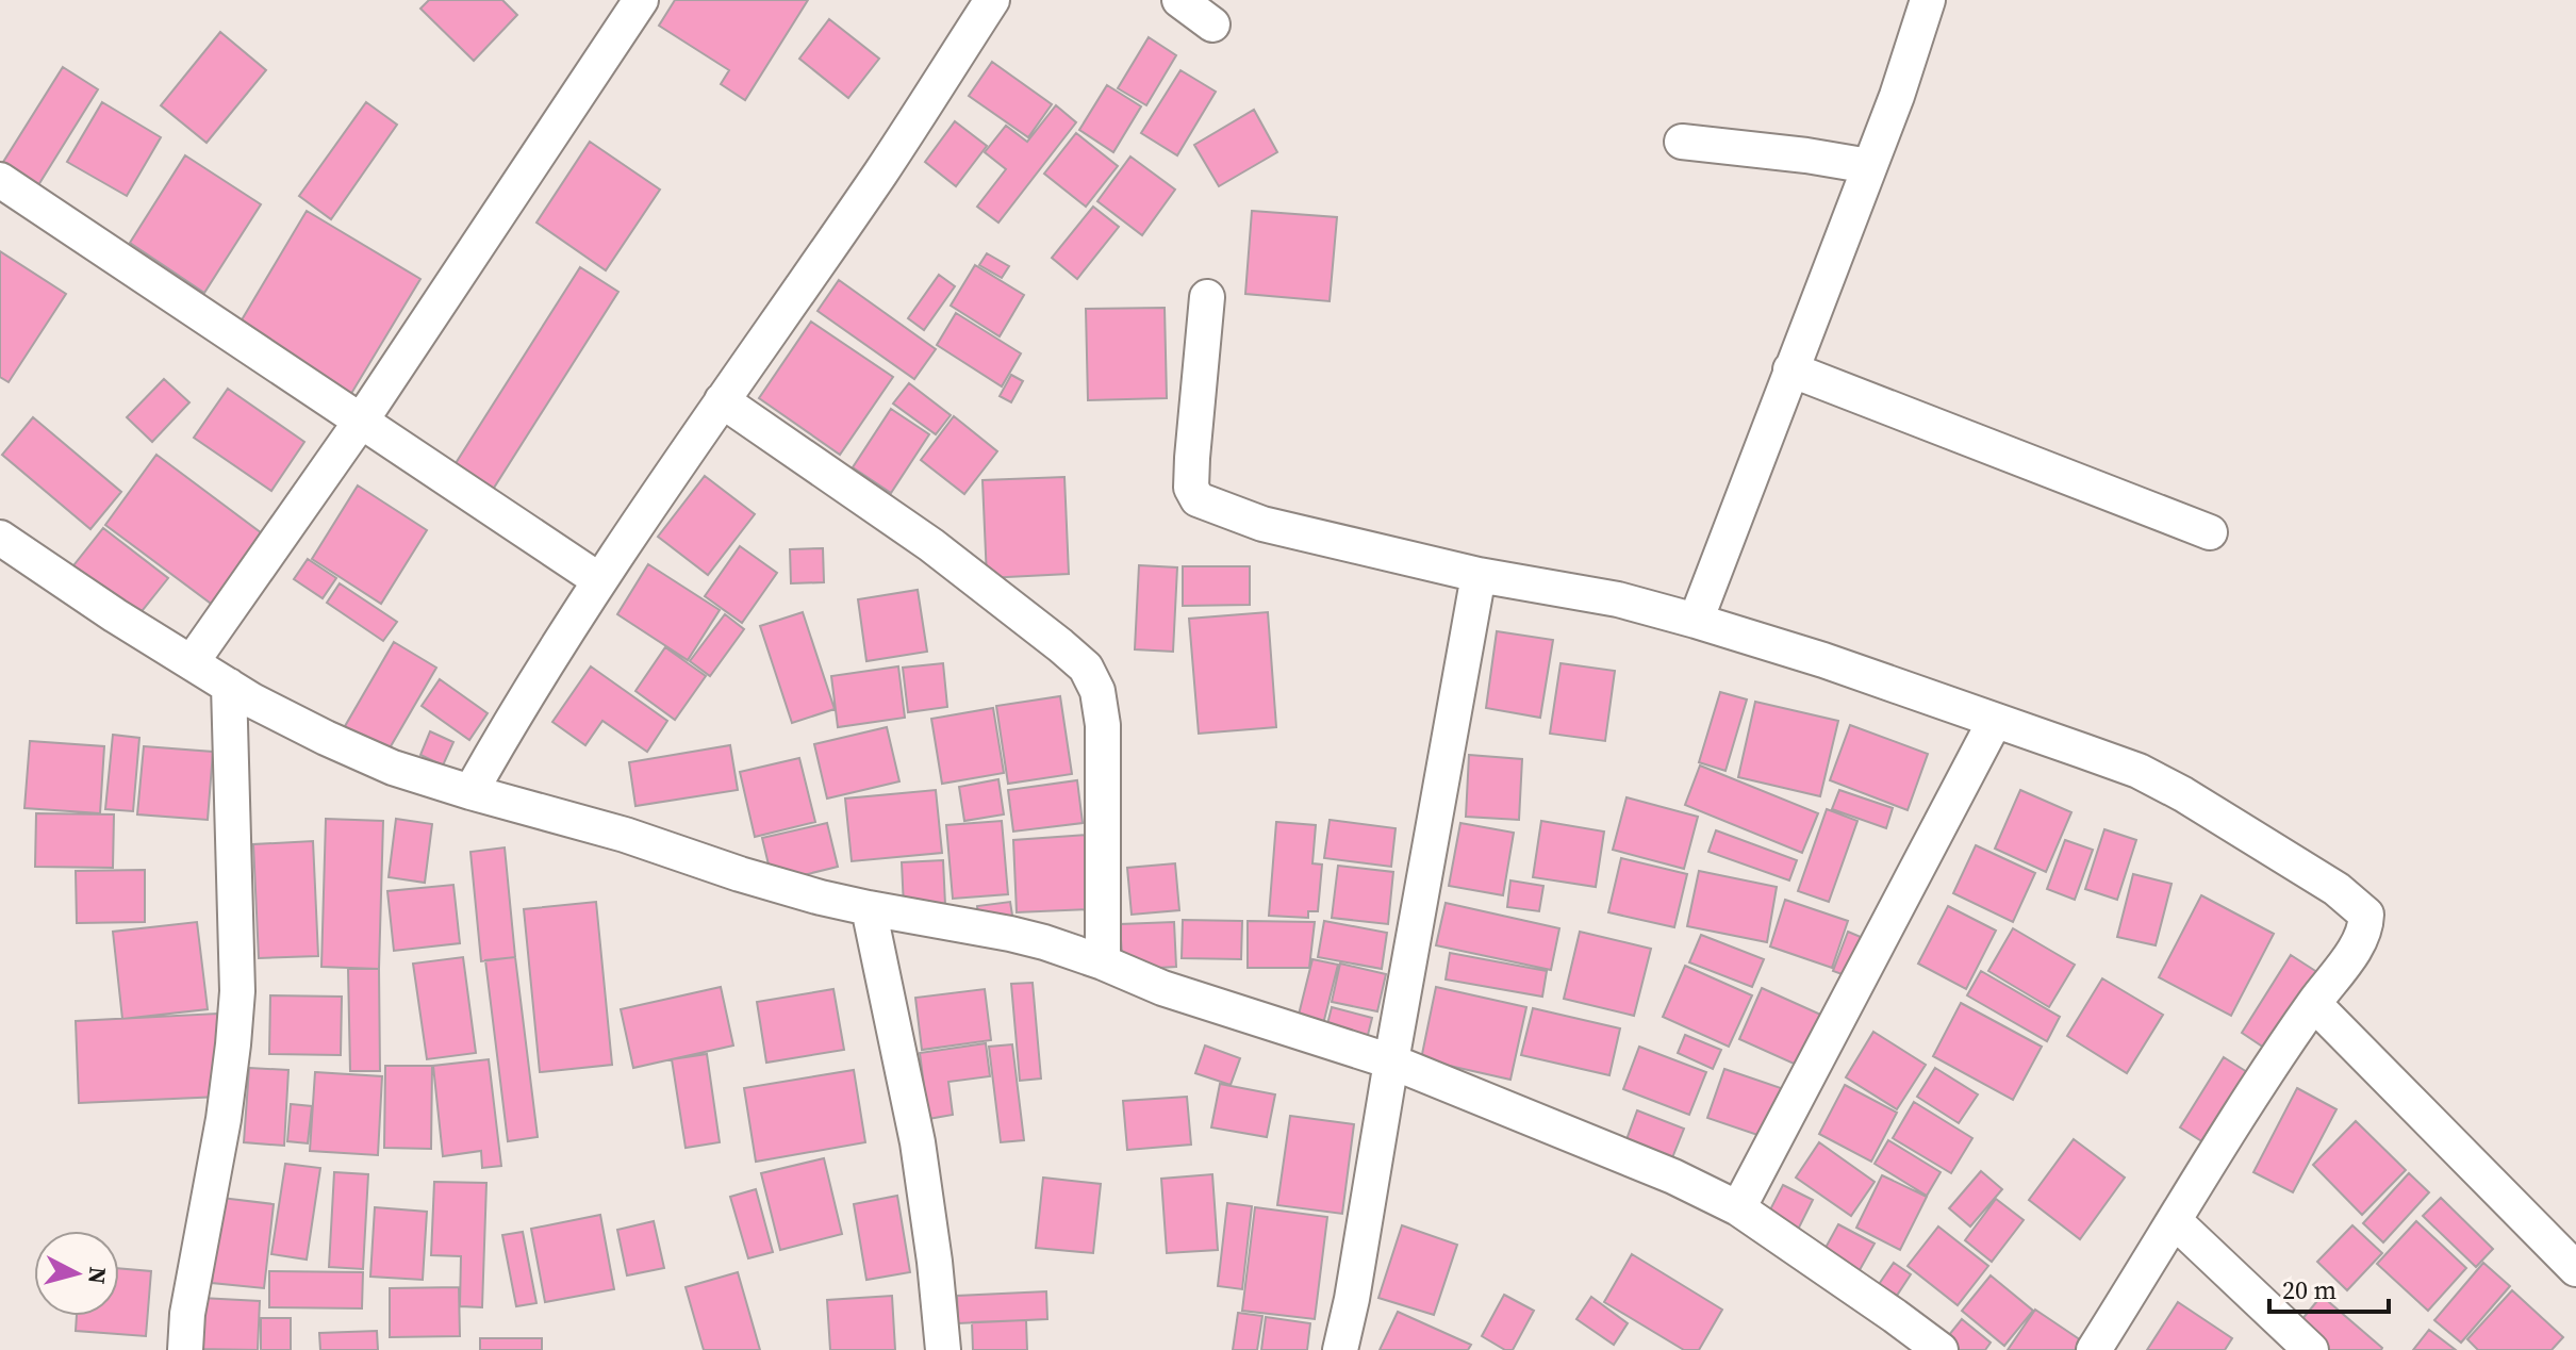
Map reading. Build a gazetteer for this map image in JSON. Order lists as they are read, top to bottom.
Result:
{
  "scale_bar": "20 m",
  "north": "right"
}
